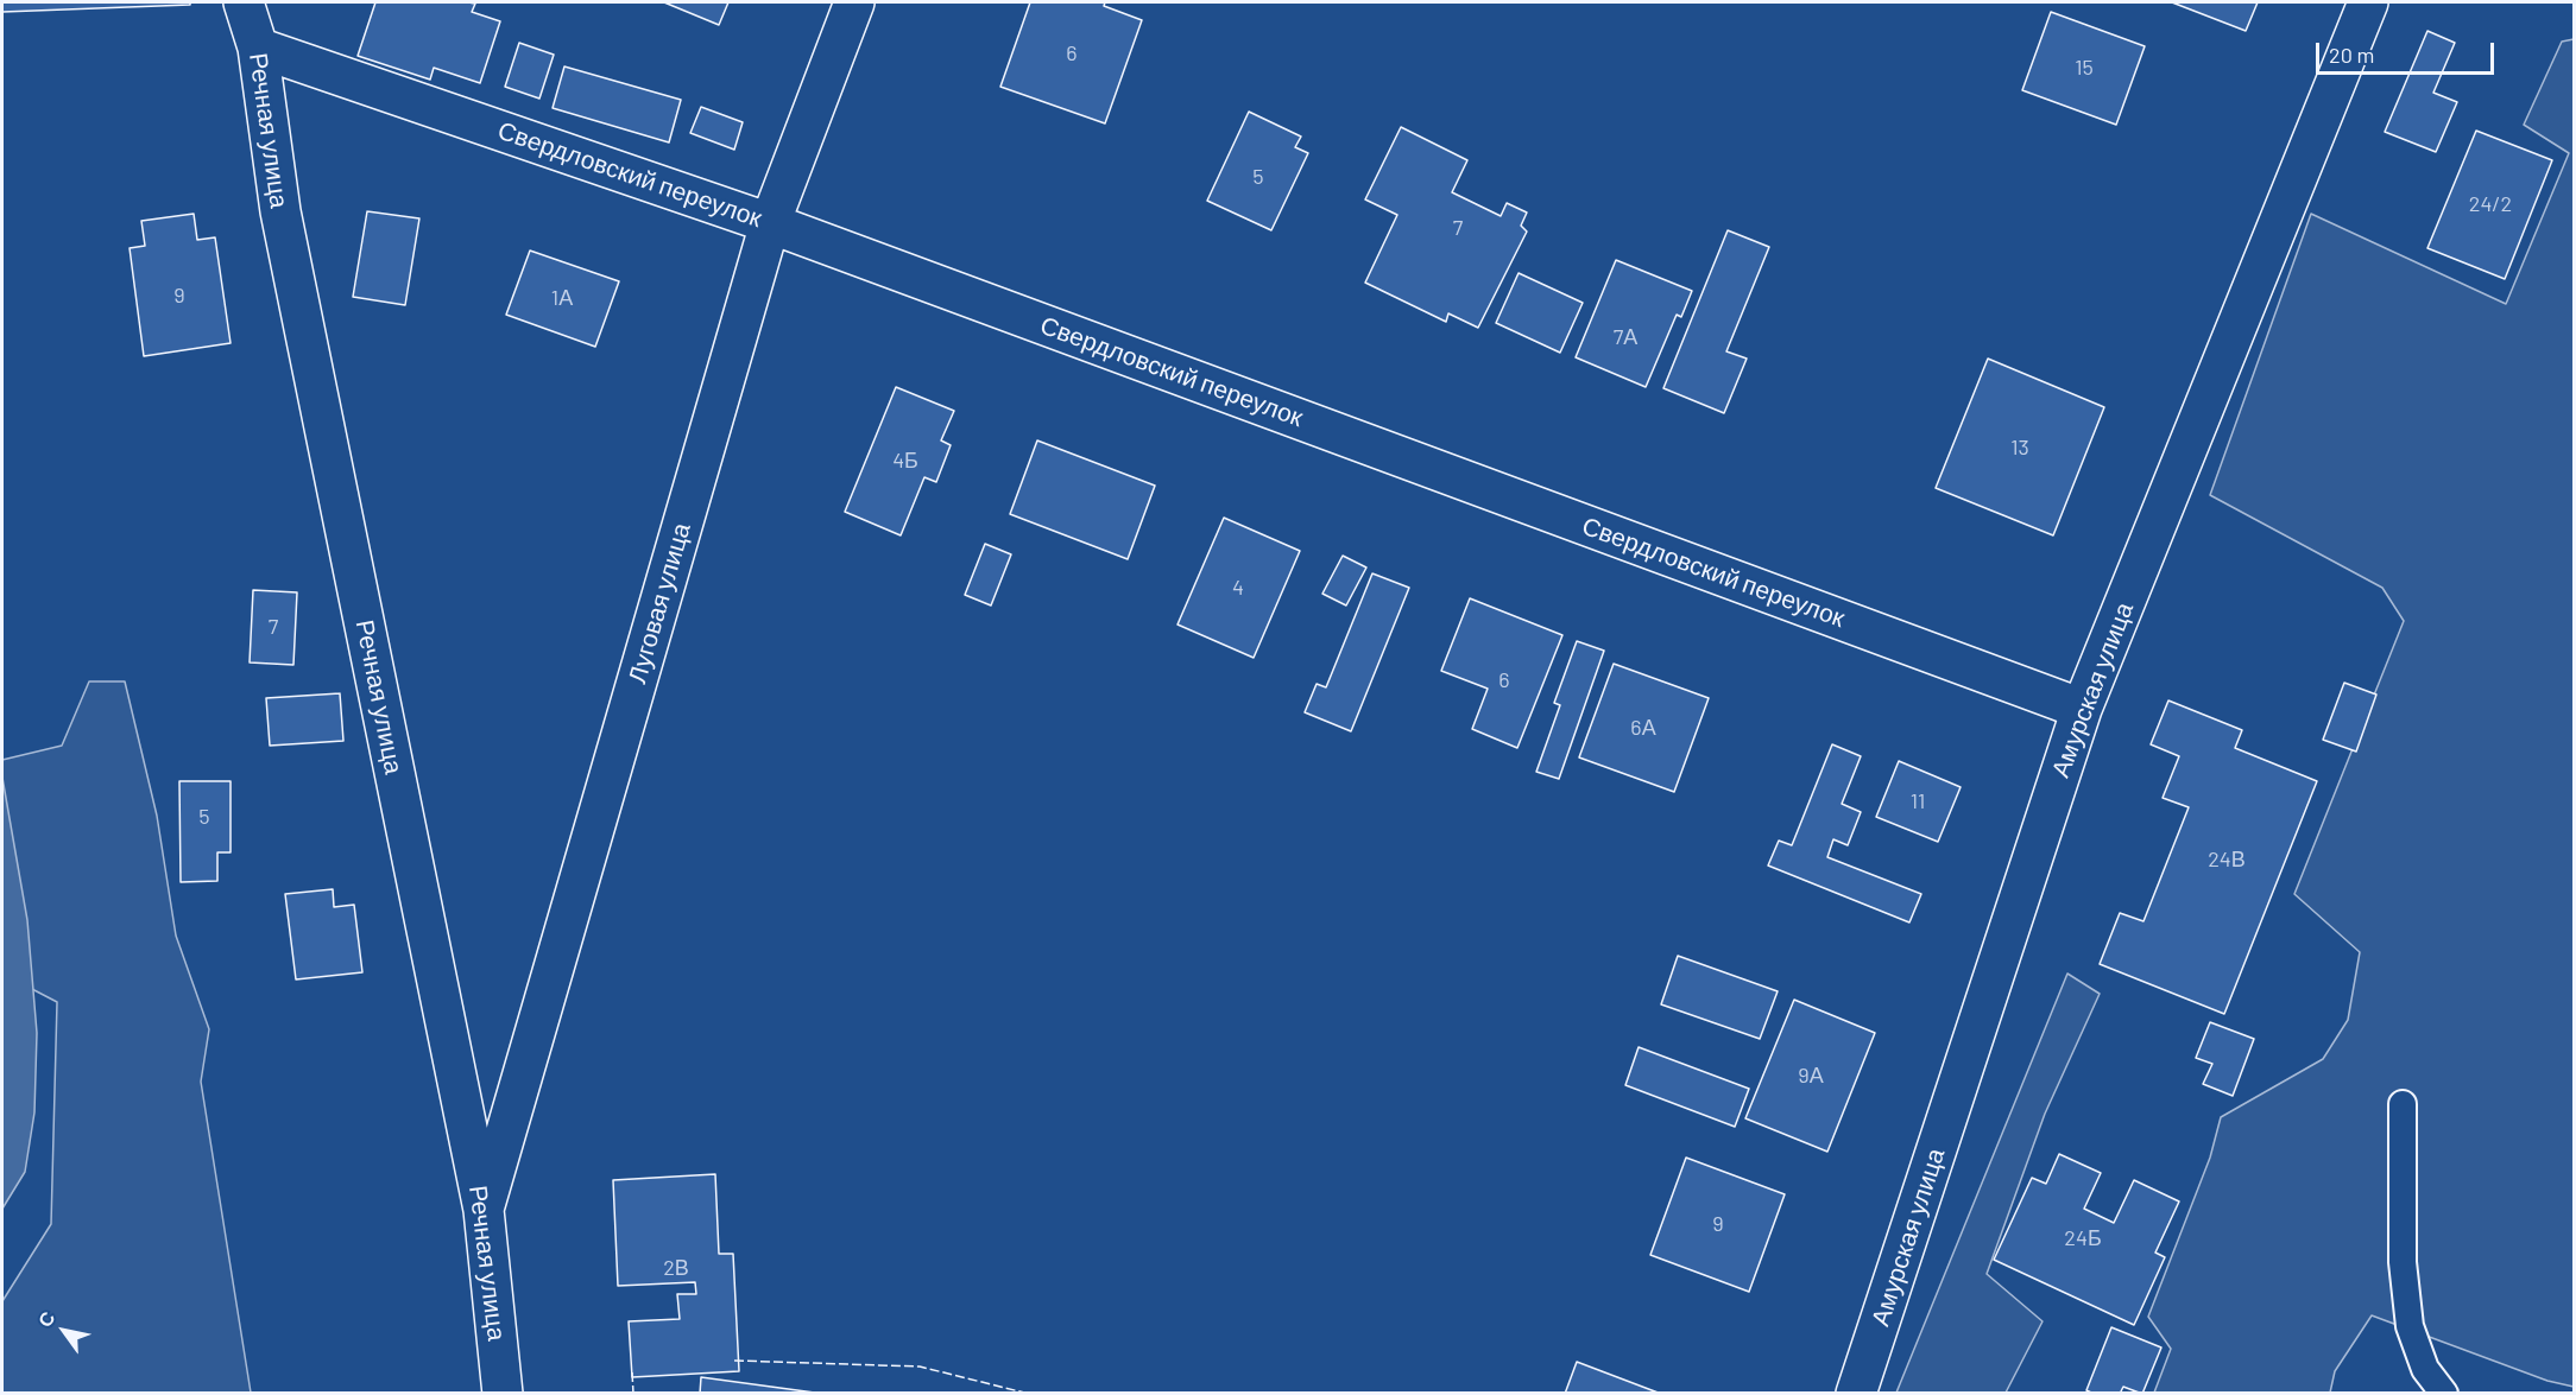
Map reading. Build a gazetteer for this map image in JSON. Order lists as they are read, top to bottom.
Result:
{
  "streets": {
    "street": [
      "Речная улица",
      "Свердловский переулок",
      "Луговая улица",
      "Амурская улица"
    ]
  },
  "crossings": [
    ["Речная улица", "Свердловский переулок"],
    ["Речная улица", "Луговая улица"],
    ["Свердловский переулок", "Луговая улица"],
    ["Свердловский переулок", "Амурская улица"]
  ],
  "house_numbers": [
    "6",
    "15",
    "5",
    "24/2",
    "7",
    "9",
    "1А",
    "7А",
    "13",
    "4Б",
    "4",
    "7",
    "6",
    "6А",
    "11",
    "5",
    "24В",
    "9А",
    "9",
    "24Б",
    "2В"
  ],
  "scale_bar": "20 m",
  "north": "top left"
}
